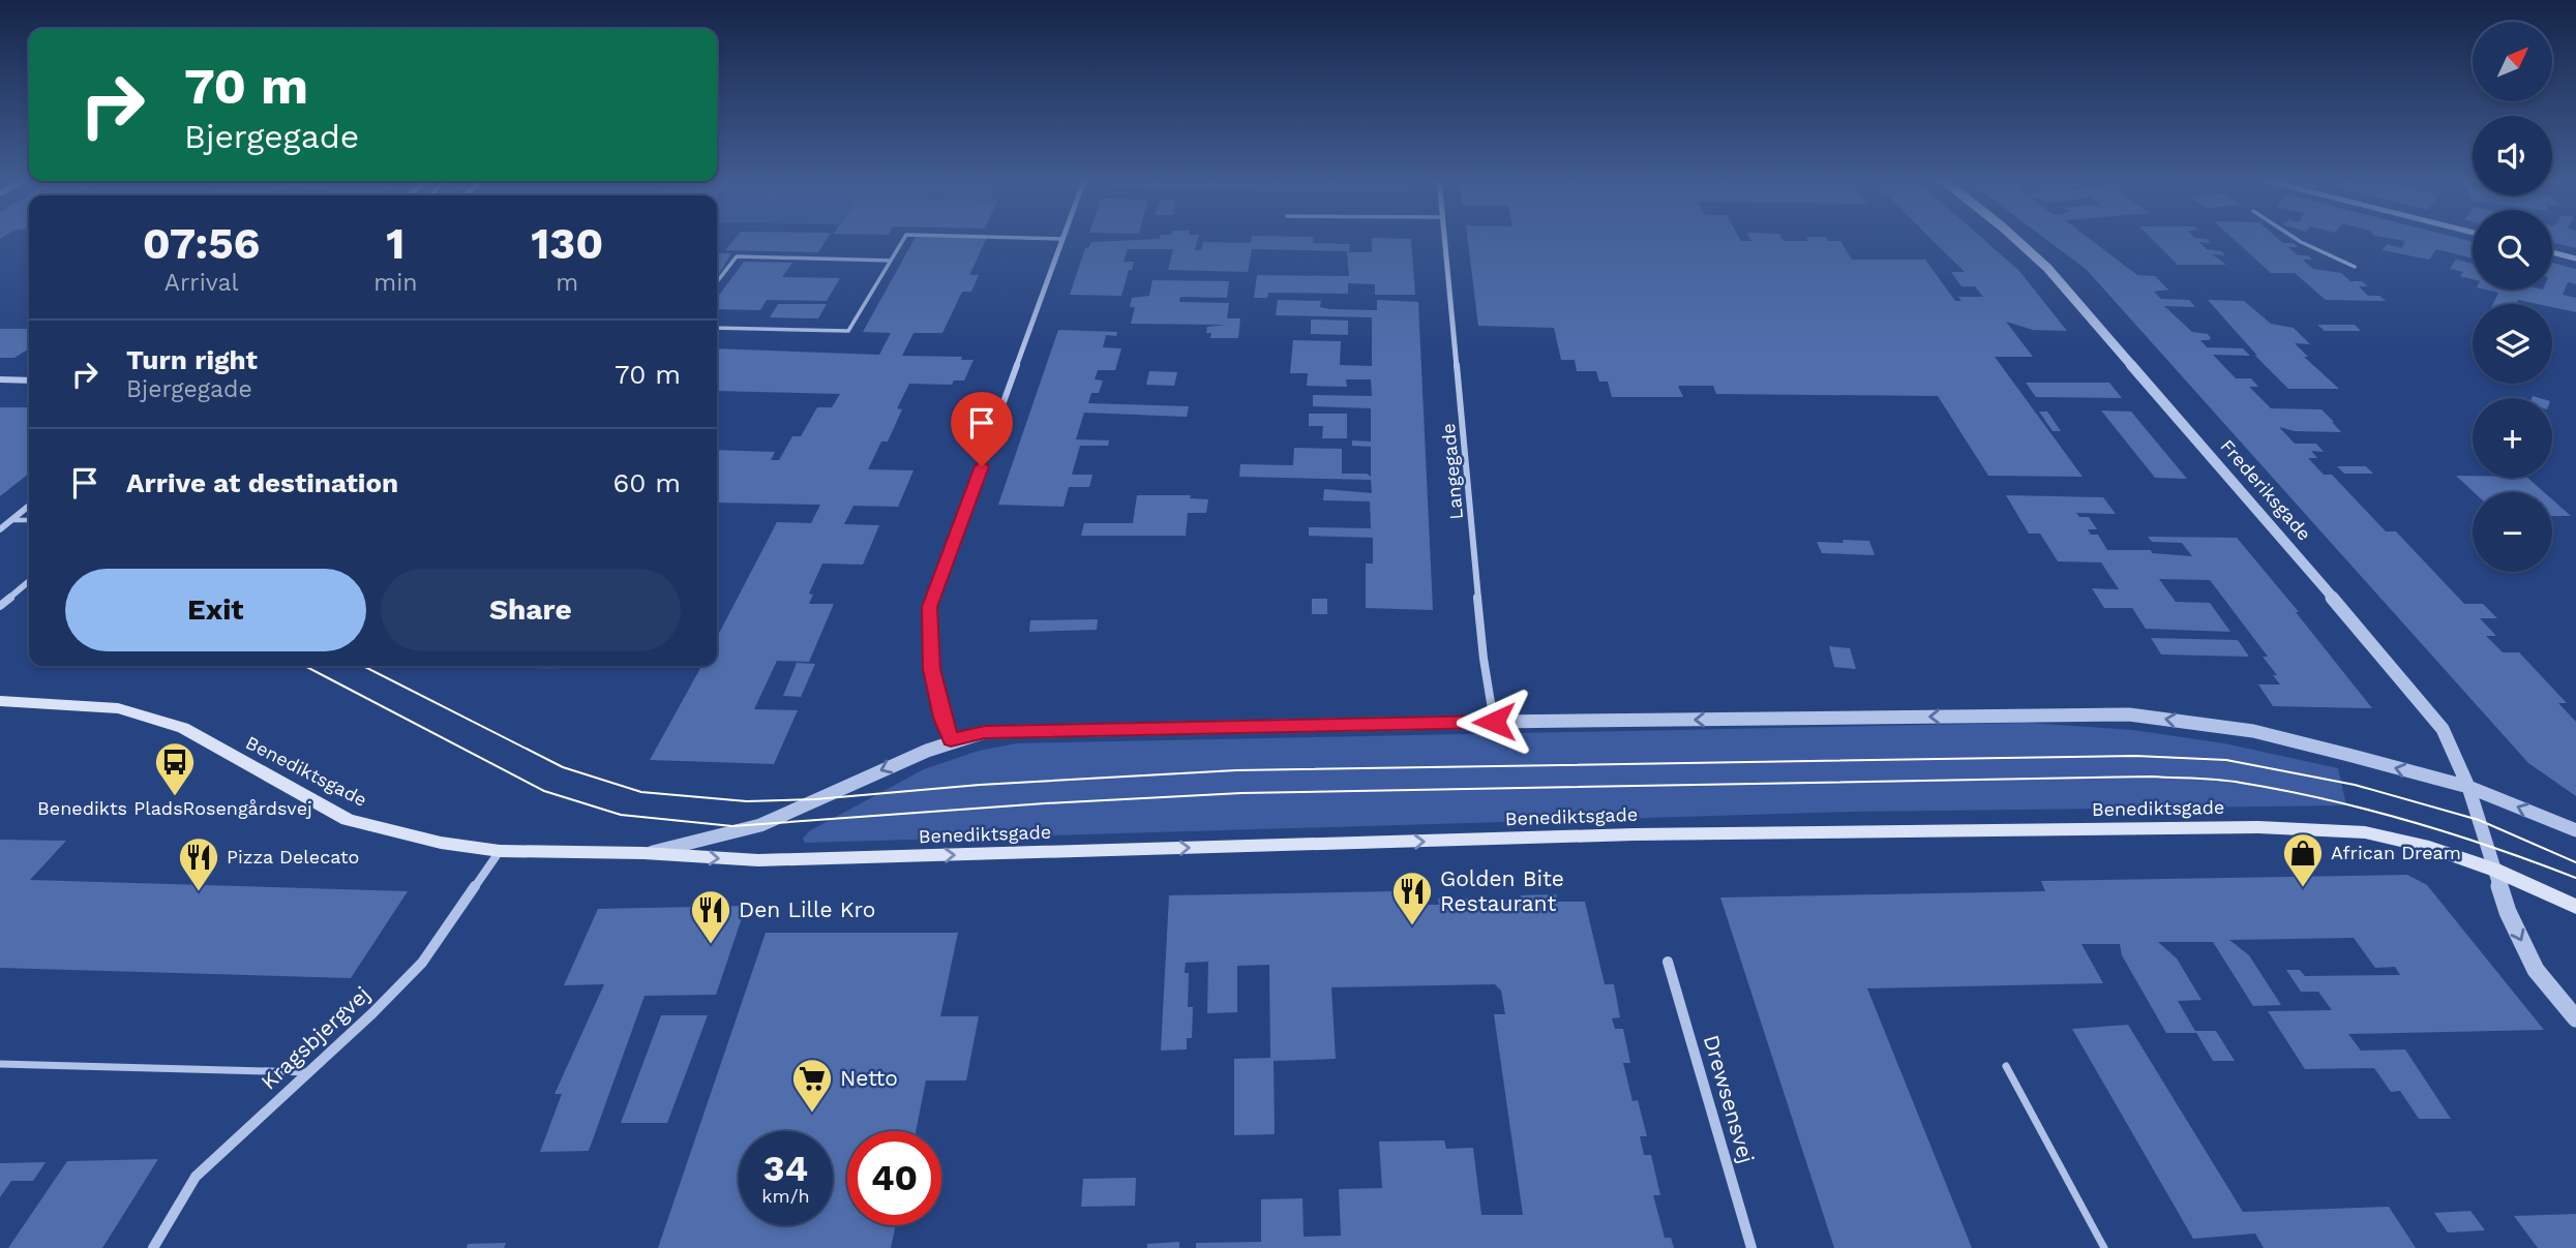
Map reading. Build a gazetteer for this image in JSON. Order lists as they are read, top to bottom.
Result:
{
  "streets": {
    "main road": ["Benediktsgade"],
    "street": [
      "Langegade",
      "Frederiksgade",
      "Kragsbjergvej",
      "Drewsensvej"
    ]
  },
  "crossings": [
    ["Langegade", "Benediktsgade"],
    ["Frederiksgade", "Benediktsgade"],
    ["Benediktsgade", "Kragsbjergvej"]
  ],
  "places": {
    "bus stop": ["Benedikts PladsRosengårdsvej"],
    "shop": ["African Dream"],
    "restaurant": ["Pizza Delecato", "Golden Bite Restaurant", "Den Lille Kro"],
    "supermarket": ["Netto"]
  },
  "north": "top right",
  "page": {
    "map_buttons": ["+", "−"],
    "turn": ["70 m", "Bjergegade"],
    "eta": [
      "07:56",
      "Arrival",
      "1",
      "min",
      "130",
      "m"
    ],
    "list": [
      {
        "name": "Turn right",
        "note": "Bjergegade",
        "value": "70 m"
      },
      {
        "name": "Arrive at destination",
        "value": "60 m"
      }
    ],
    "buttons": ["Exit", "Share"],
    "speed": "34 km/h",
    "limit": "40"
  }
}
